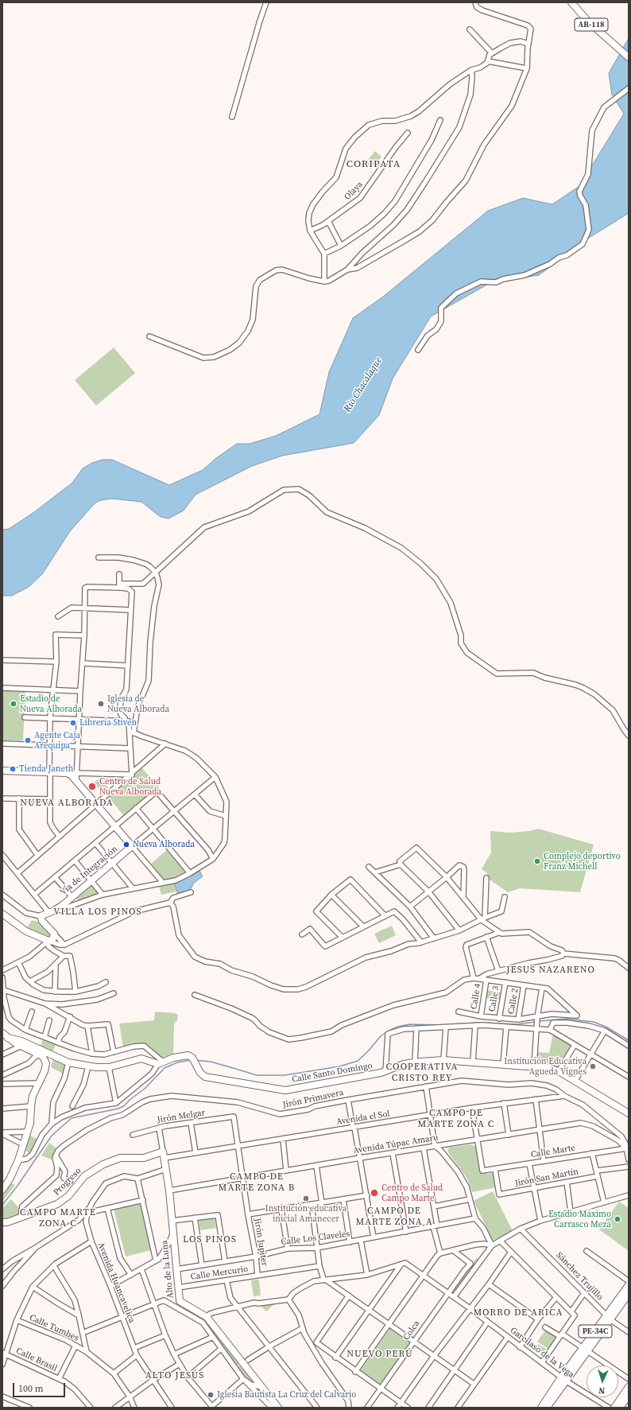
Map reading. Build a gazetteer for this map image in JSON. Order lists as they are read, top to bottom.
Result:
{
  "streets": {
    "main road": [
      "AR-118",
      "Vía de Integración",
      "Calle Santo Domingo",
      "Progreso",
      "Alto de la Luna",
      "PE-34C"
    ],
    "street": [
      "Olaya",
      "Calle 4",
      "Calle 3",
      "Calle 2",
      "Jirón Primavera",
      "Jirón Melgar",
      "Avenida el Sol",
      "Avenida Túpac Amaru",
      "Calle Marte",
      "Jirón San Martín",
      "Calle Los Claveles",
      "Jirón Jupiter",
      "Calle Mercurio",
      "Sánchez Trujillo",
      "Avenida Huancavelica",
      "Calle Tumbes",
      "Colca",
      "Garcilaso de la Vega",
      "Calle Brasil"
    ]
  },
  "crossings": [
    ["Jirón Primavera", "Avenida el Sol"],
    ["Jirón Primavera", "Avenida Túpac Amaru"],
    ["Jirón Primavera", "Calle Marte"],
    ["Jirón Melgar", "Jirón Jupiter"],
    ["Jirón Melgar", "Alto de la Luna"],
    ["Avenida el Sol", "Progreso"],
    ["Avenida el Sol", "Jirón Jupiter"],
    ["Avenida el Sol", "Alto de la Luna"],
    ["Avenida Túpac Amaru", "Calle Marte"],
    ["Avenida Túpac Amaru", "Jirón Jupiter"],
    ["Avenida Túpac Amaru", "Alto de la Luna"],
    ["Calle Marte", "Jirón San Martín"],
    ["Progreso", "Alto de la Luna"],
    ["Calle Los Claveles", "Jirón Jupiter"],
    ["Calle Los Claveles", "Alto de la Luna"],
    ["Jirón Jupiter", "Calle Mercurio"],
    ["Alto de la Luna", "Calle Mercurio"],
    ["Alto de la Luna", "Avenida Huancavelica"],
    ["Sánchez Trujillo", "PE-34C"],
    ["Colca", "Garcilaso de la Vega"],
    ["PE-34C", "Garcilaso de la Vega"]
  ],
  "districts": [
    "CORIPATA",
    "NUEVA ALBORADA",
    "VILLA LOS PINOS",
    "JESUS NAZARENO",
    "COOPERATIVA CRISTO REY",
    "CAMPO DE MARTE ZONA C",
    "CAMPO DE MARTE ZONA B",
    "CAMPO DE MARTE ZONA A",
    "CAMPO MARTE ZONA C",
    "LOS PINOS",
    "MORRO DE ARICA",
    "NUEVO PERÚ",
    "ALTO JESÚS"
  ],
  "water": ["Río Chacalaque"],
  "places": [
    "Estadio de Nueva Alborada",
    "Iglesia de Nueva Alborada",
    "Librería Stiven",
    "Agente Caja Arequipa",
    "Tienda Janeth",
    "Centro de Salud Nueva Alborada",
    "Nueva Alborada",
    "Complejo deportivo Franz Michell",
    "Institución Educativa Agueda Vignes",
    "Centro de Salud Campo Marte",
    "Institución educativa inicial Amanecer",
    "Estadio Máximo Carrasco Meza",
    "Iglesia Bautista La Cruz del Calvario"
  ],
  "scale_bar": "100 m",
  "north": "bottom"
}
